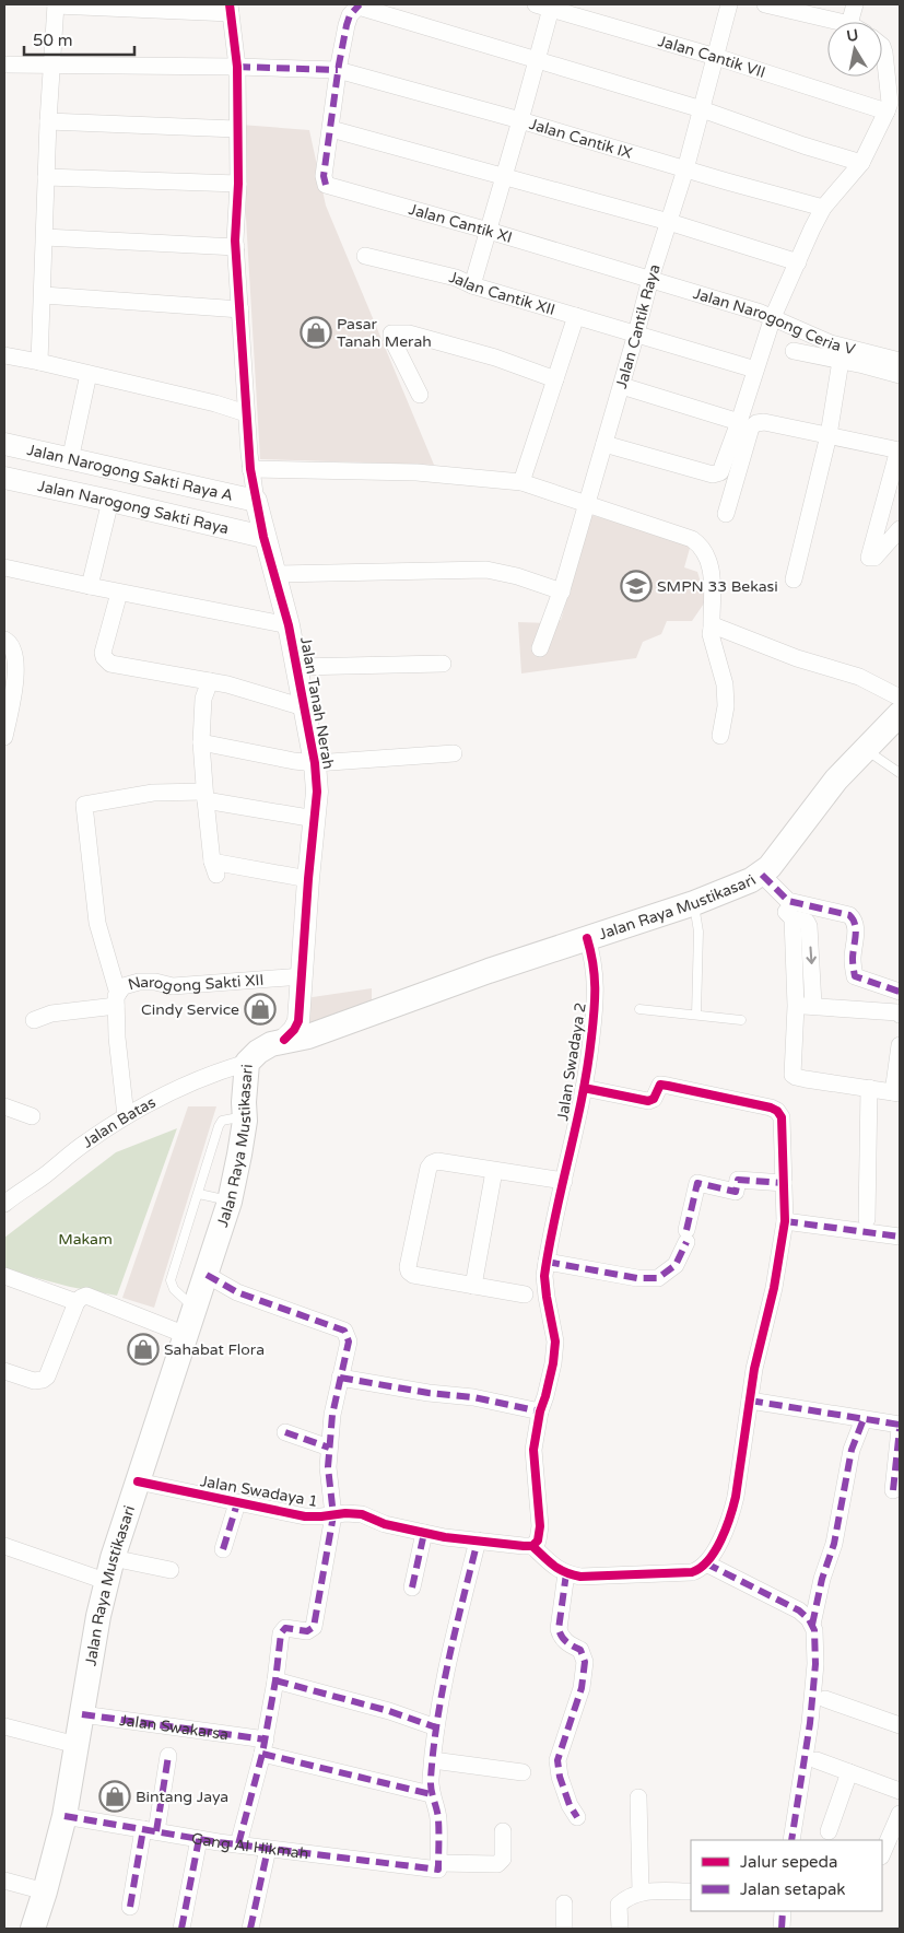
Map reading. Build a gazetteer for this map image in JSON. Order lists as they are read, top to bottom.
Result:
{
  "streets": {
    "main road": ["Jalan Raya Mustikasari"],
    "street": [
      "Jalan Cantik VII",
      "Jalan Cantik IX",
      "Jalan Cantik XI",
      "Jalan Cantik XII",
      "Jalan Narogong Ceria V",
      "Jalan Cantik Raya",
      "Jalan Narogong Sakti Raya A",
      "Jalan Narogong Sakti Raya",
      "Jalan Tanah Nerah",
      "Narogong Sakti XII",
      "Jalan Swadaya 2",
      "Jalan Batas",
      "Jalan Swadaya 1",
      "Jalan Swakarsa",
      "Gang Al Hikmah"
    ]
  },
  "crossings": [
    ["Jalan Cantik VII", "Jalan Cantik Raya"],
    ["Jalan Cantik IX", "Jalan Cantik Raya"],
    ["Jalan Cantik XI", "Jalan Narogong Ceria V"],
    ["Jalan Cantik XI", "Jalan Cantik Raya"],
    ["Jalan Cantik XII", "Jalan Cantik Raya"],
    ["Jalan Narogong Ceria V", "Jalan Cantik Raya"],
    ["Jalan Narogong Sakti Raya A", "Jalan Tanah Nerah"],
    ["Jalan Narogong Sakti Raya", "Jalan Tanah Nerah"],
    ["Jalan Tanah Nerah", "Jalan Raya Mustikasari"],
    ["Jalan Tanah Nerah", "Narogong Sakti XII"],
    ["Jalan Raya Mustikasari", "Jalan Swadaya 2"],
    ["Jalan Raya Mustikasari", "Jalan Batas"],
    ["Jalan Raya Mustikasari", "Jalan Swadaya 1"],
    ["Jalan Raya Mustikasari", "Jalan Swakarsa"],
    ["Jalan Raya Mustikasari", "Gang Al Hikmah"],
    ["Narogong Sakti XII", "Jalan Batas"]
  ],
  "parks": ["Makam"],
  "places": {
    "shop": [
      "Pasar Tanah Merah",
      "Cindy Service",
      "Sahabat Flora",
      "Bintang Jaya"
    ],
    "school or university": ["SMPN 33 Bekasi"]
  },
  "legend": ["Jalur sepeda", "Jalan setapak"],
  "scale_bar": "50 m",
  "north": "top"
}
